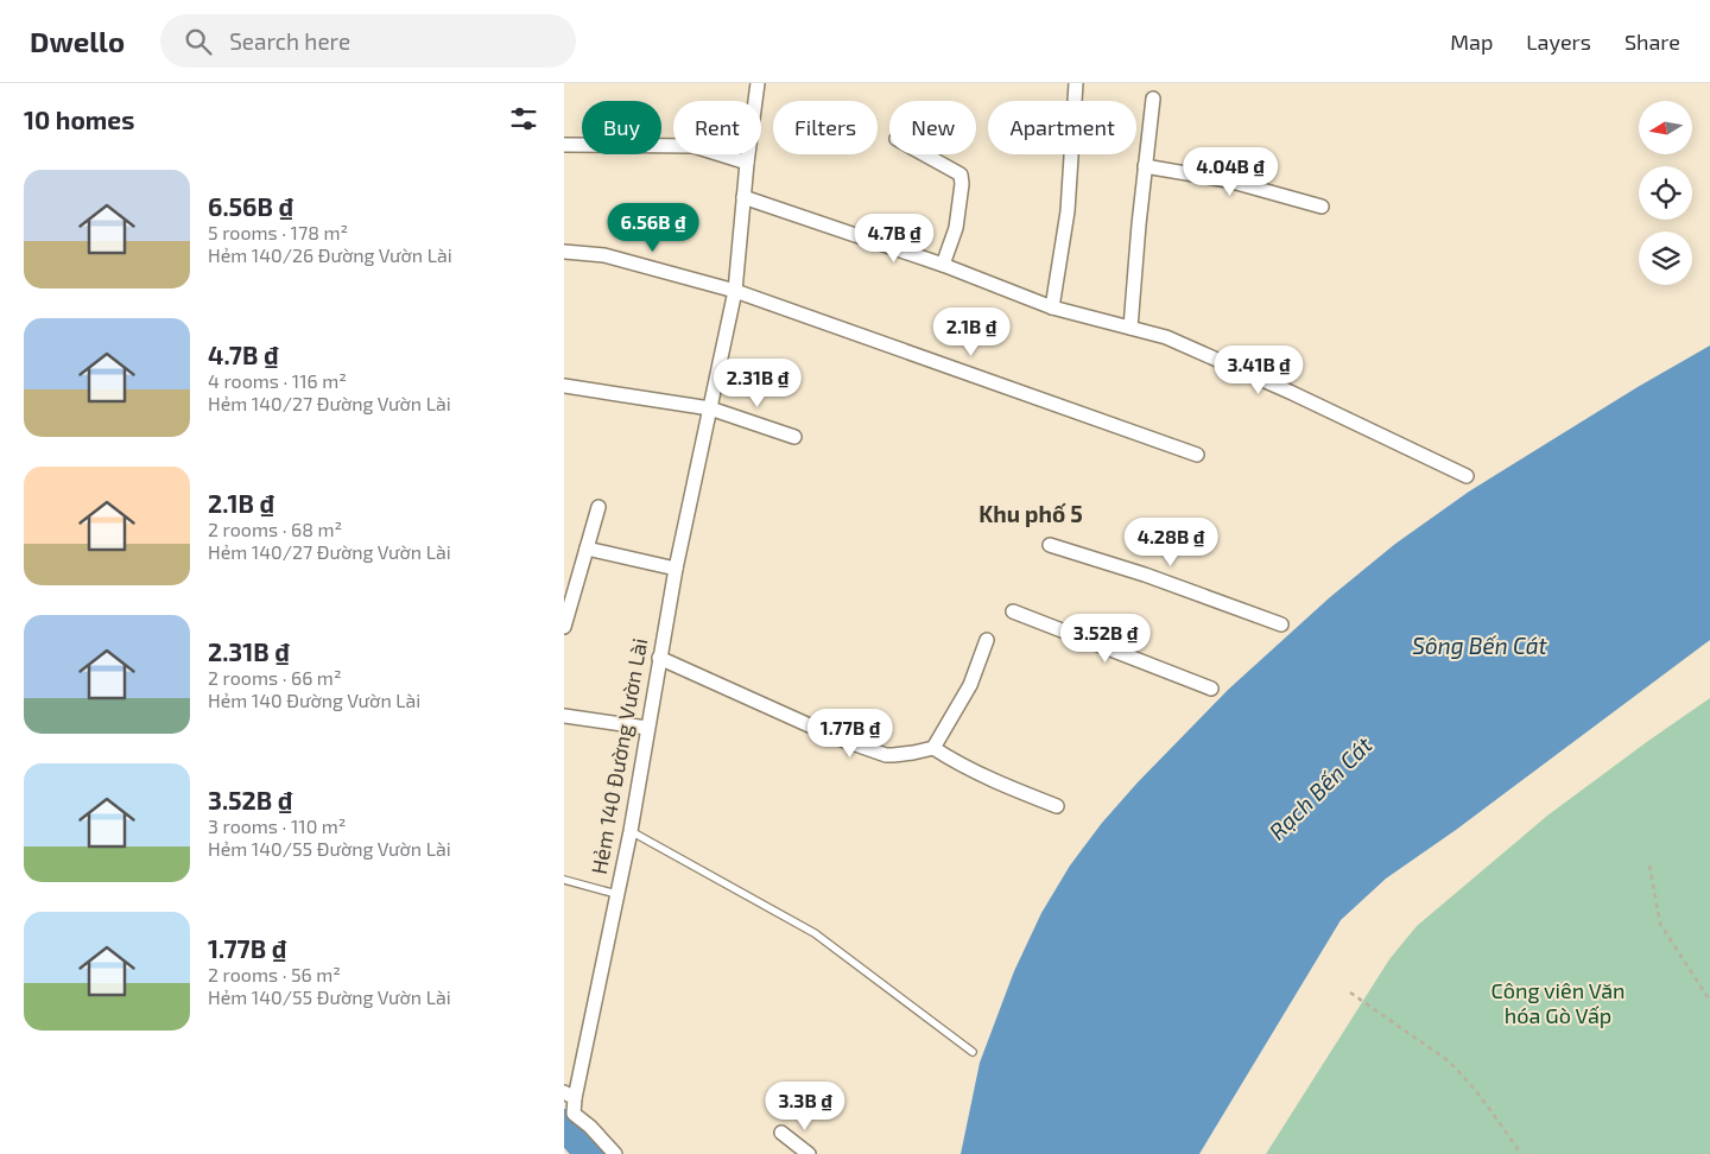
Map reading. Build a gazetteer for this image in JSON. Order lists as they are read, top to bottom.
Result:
{
  "streets": {
    "street": ["Hẻm 140 Đường Vườn Lài"]
  },
  "districts": ["Khu phố 5"],
  "water": ["Sông Bến Cát", "Rạch Bến Cát"],
  "parks": ["Công viên Văn hóa Gò Vấp"],
  "north": "left",
  "page": {
    "header": "Dwello",
    "search": "Search here",
    "nav": ["Map", "Layers", "Share"],
    "heading": "10 homes",
    "chip": [
      "Buy",
      "Rent",
      "Filters",
      "New",
      "Apartment"
    ],
    "price": [
      "4.04B ₫",
      "6.56B ₫",
      "4.7B ₫",
      "2.1B ₫",
      "3.41B ₫",
      "2.31B ₫",
      "4.28B ₫",
      "3.52B ₫",
      "1.77B ₫",
      "3.3B ₫"
    ],
    "list": [
      {
        "name": "6.56B ₫",
        "note": "5 rooms · 178 m² · Hẻm 140/26 Đường Vườn Lài"
      },
      {
        "name": "4.7B ₫",
        "note": "4 rooms · 116 m² · Hẻm 140/27 Đường Vườn Lài"
      },
      {
        "name": "2.1B ₫",
        "note": "2 rooms · 68 m² · Hẻm 140/27 Đường Vườn Lài"
      },
      {
        "name": "2.31B ₫",
        "note": "2 rooms · 66 m² · Hẻm 140 Đường Vườn Lài"
      },
      {
        "name": "3.52B ₫",
        "note": "3 rooms · 110 m² · Hẻm 140/55 Đường Vườn Lài"
      },
      {
        "name": "1.77B ₫",
        "note": "2 rooms · 56 m² · Hẻm 140/55 Đường Vườn Lài"
      }
    ]
  }
}
